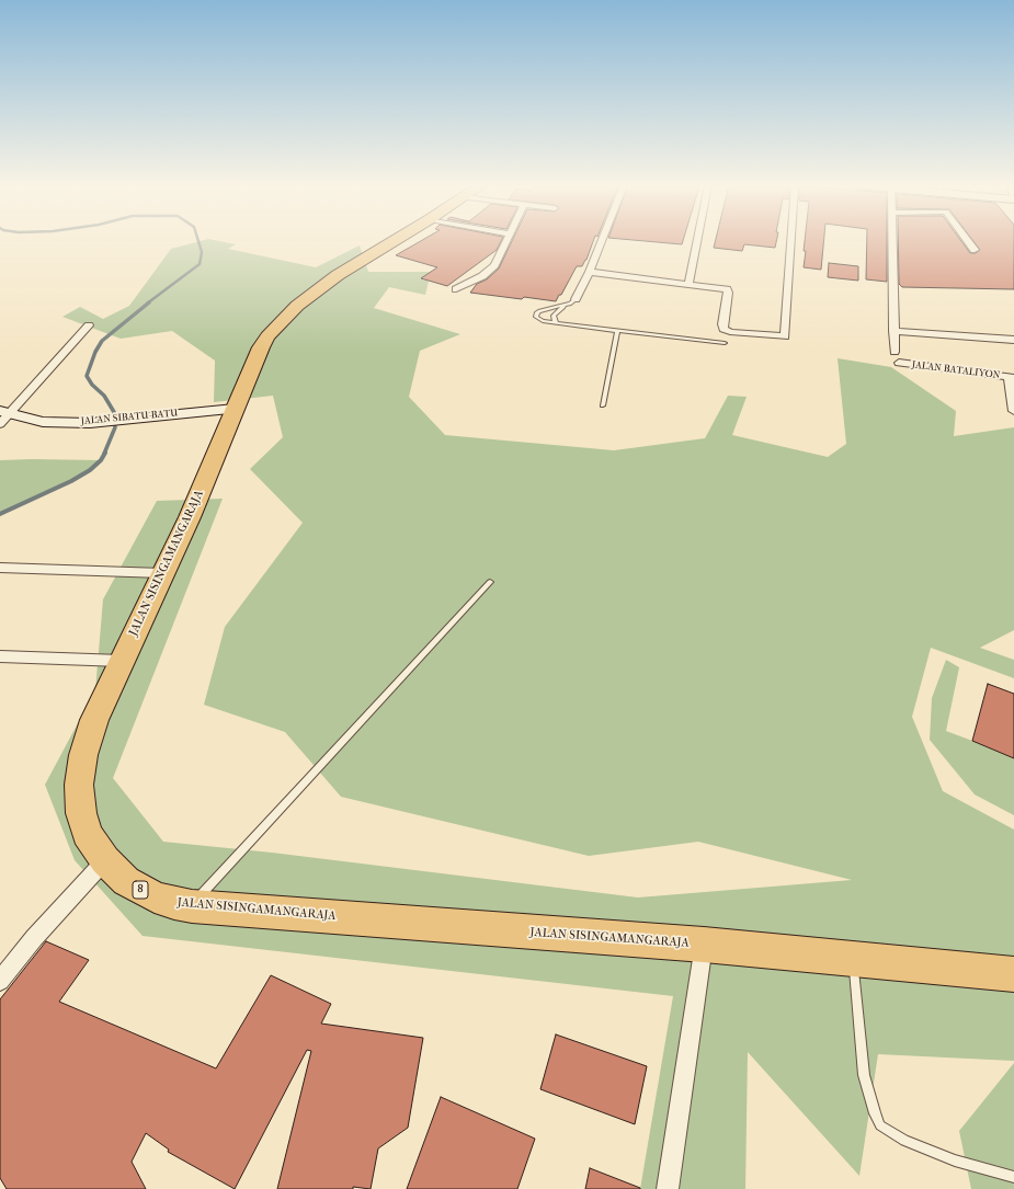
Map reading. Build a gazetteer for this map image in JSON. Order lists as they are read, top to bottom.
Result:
{
  "streets": {
    "highway": ["JALAN SISINGAMANGARAJA", "8"],
    "street": ["JALAN BATALIYON", "JALAN SIBATU-BATU"]
  },
  "crossings": [
    ["JALAN SIBATU-BATU", "JALAN SISINGAMANGARAJA"]
  ]
}
